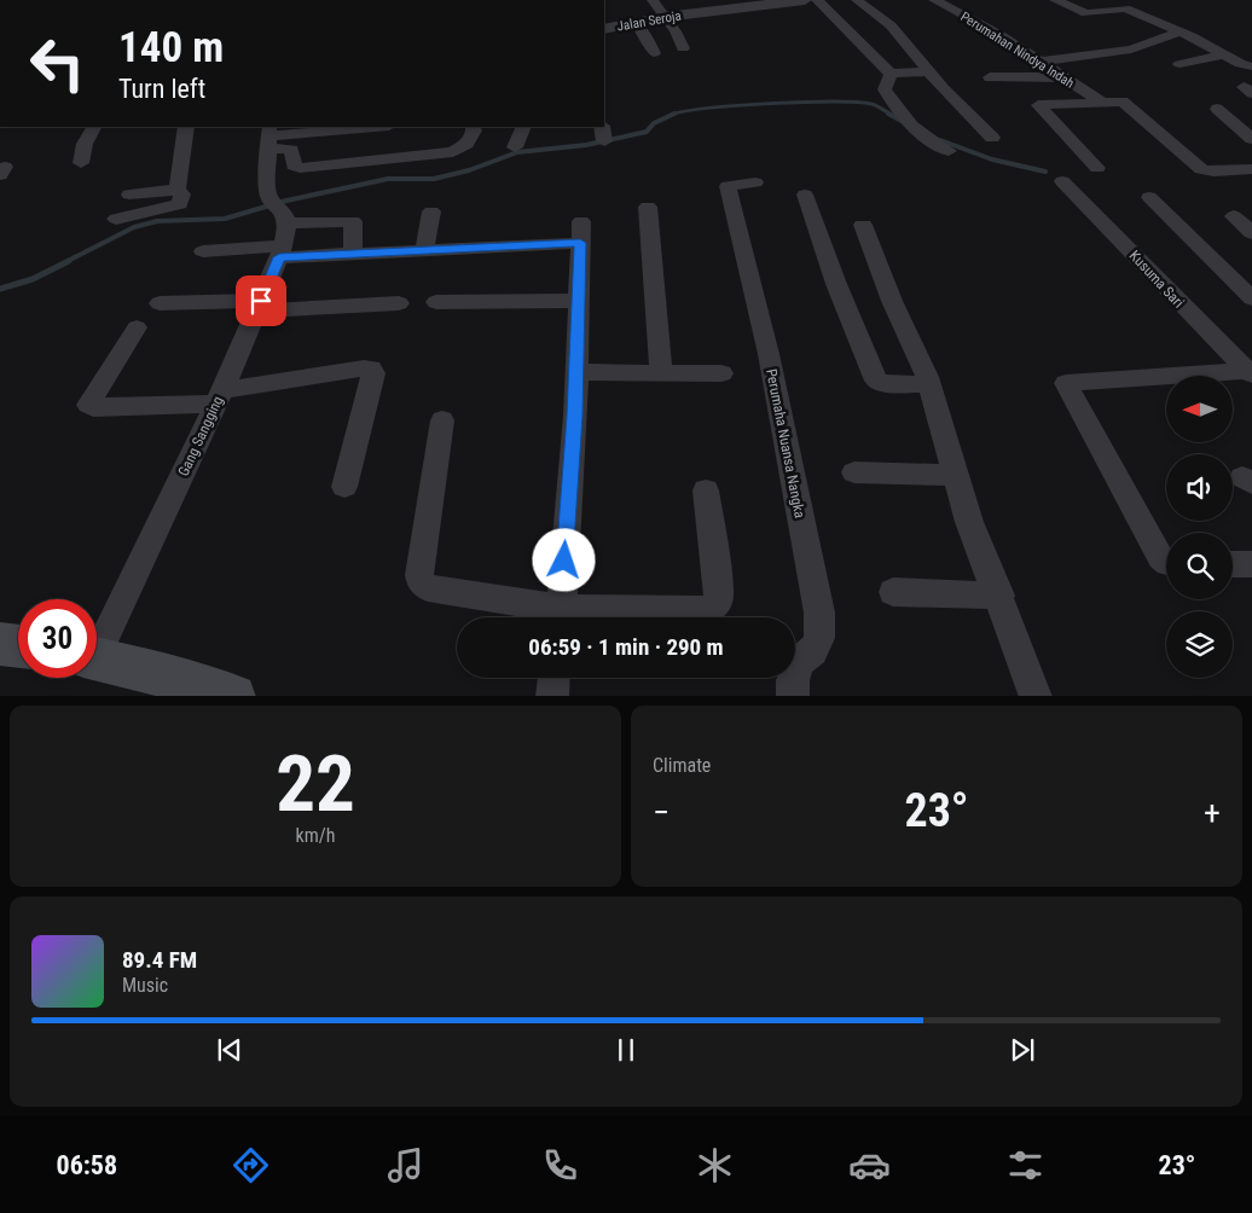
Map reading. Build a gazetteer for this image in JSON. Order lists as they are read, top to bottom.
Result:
{
  "streets": {
    "street": [
      "Jalan Seroja",
      "Perumahan Nindya Indah",
      "Kusuma Sari",
      "Gang Sangging",
      "Perumaha Nuansa Nangka"
    ]
  },
  "north": "left",
  "page": {
    "turn": ["140 m", "Turn left"],
    "limit": "30",
    "trip": "06:59 · 1 min · 290 m",
    "tile": [
      ["22", "km/h"],
      "Climate"
    ],
    "heat": ["−", "23°", "+"],
    "song": ["89.4 FM", "Music"],
    "tabs": ["06:58", "23°"]
  }
}
